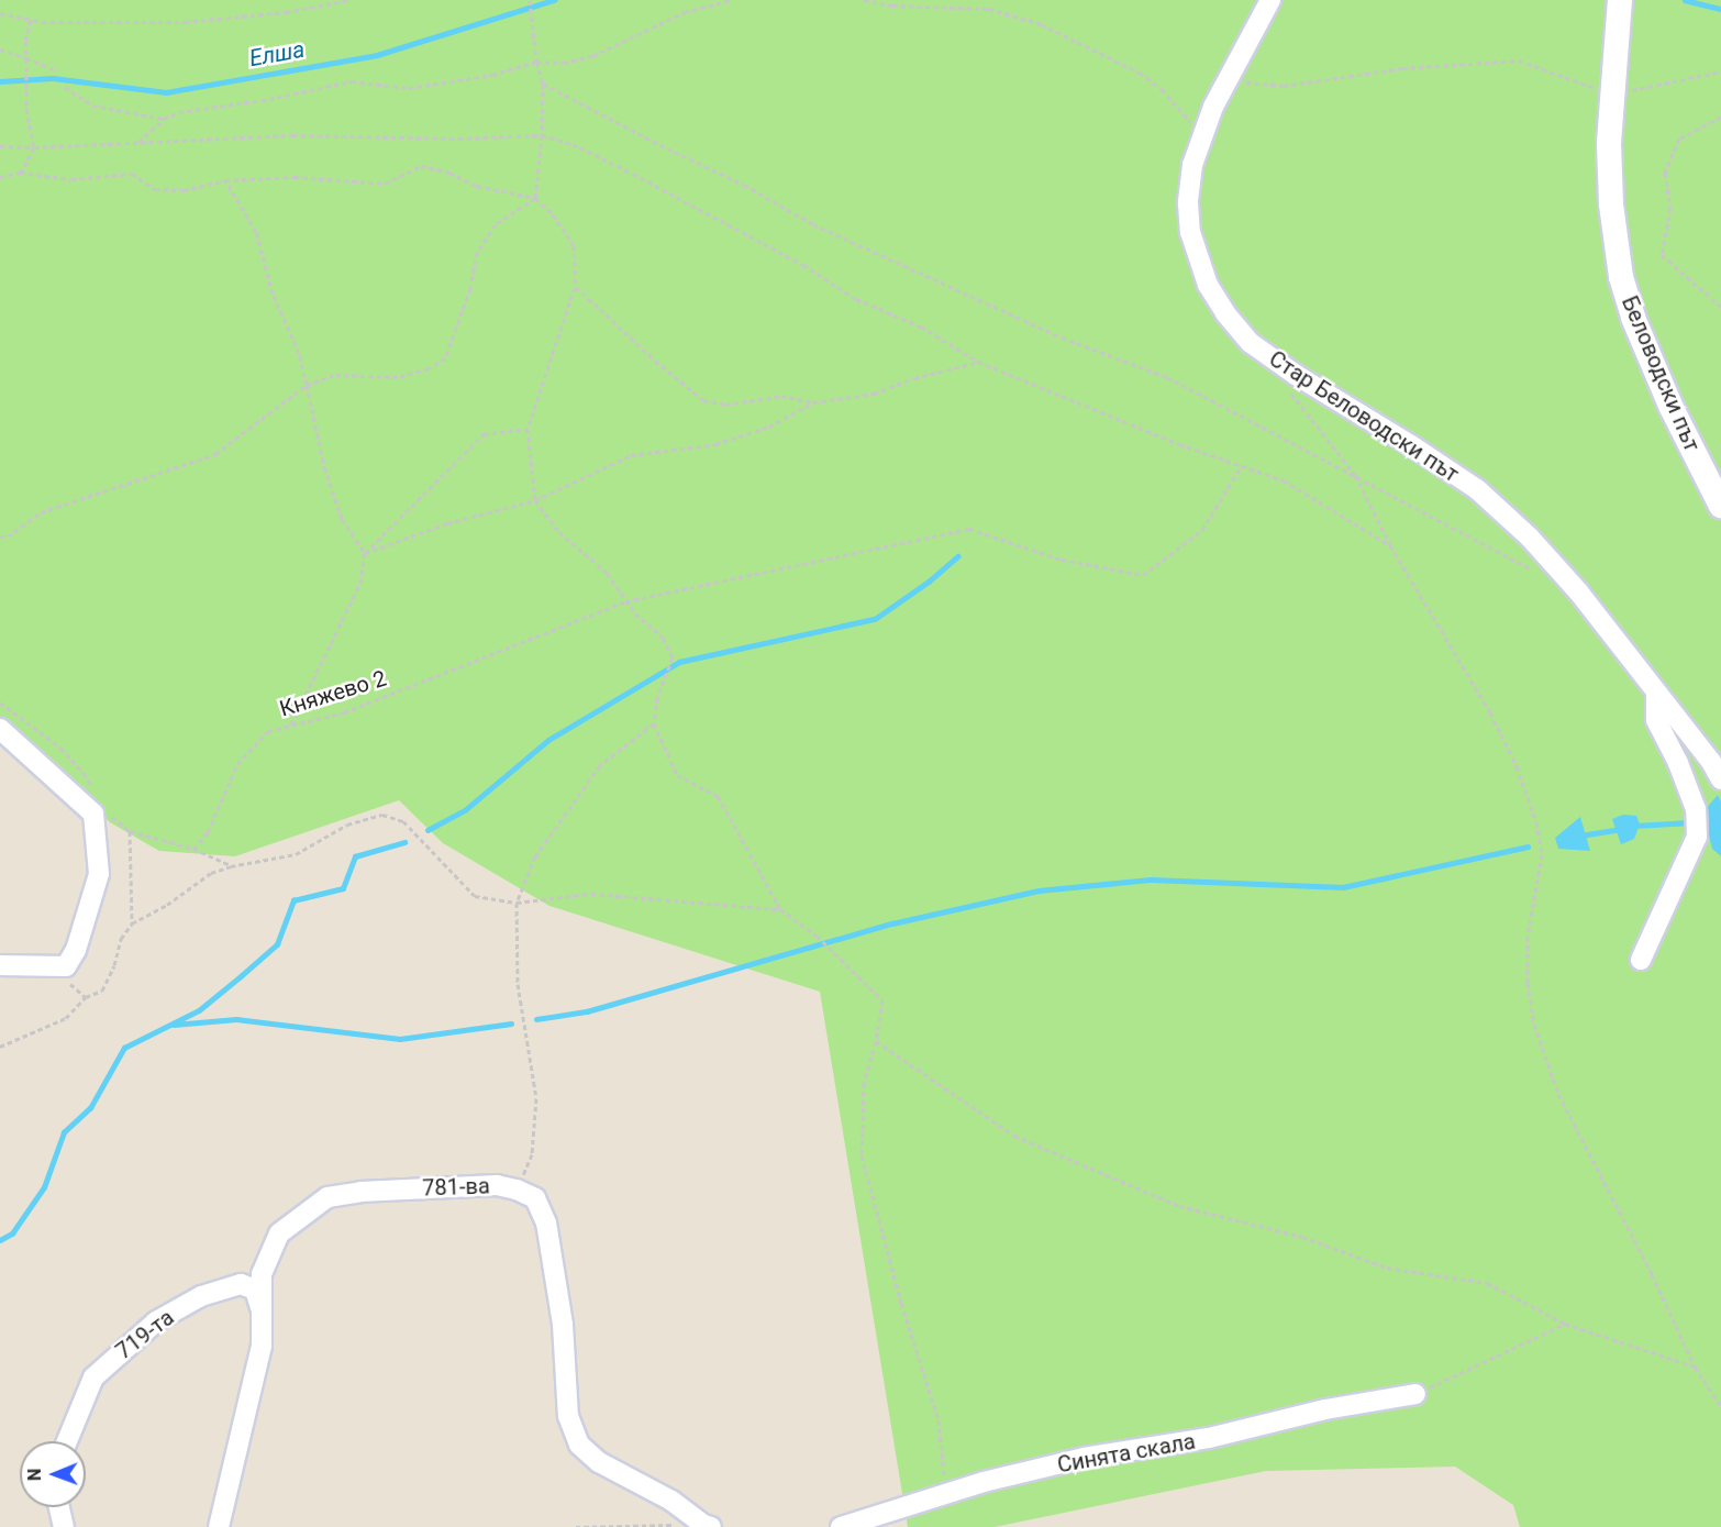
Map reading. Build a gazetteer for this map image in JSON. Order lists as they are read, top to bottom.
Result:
{
  "streets": {
    "street": [
      "Беловодски път",
      "Стар Беловодски път",
      "781-ва",
      "719-та",
      "Синята скала"
    ],
    "path": ["Княжево 2"]
  },
  "crossings": [
    ["781-ва", "719-та"]
  ],
  "water": ["Елша"],
  "north": "left"
}
